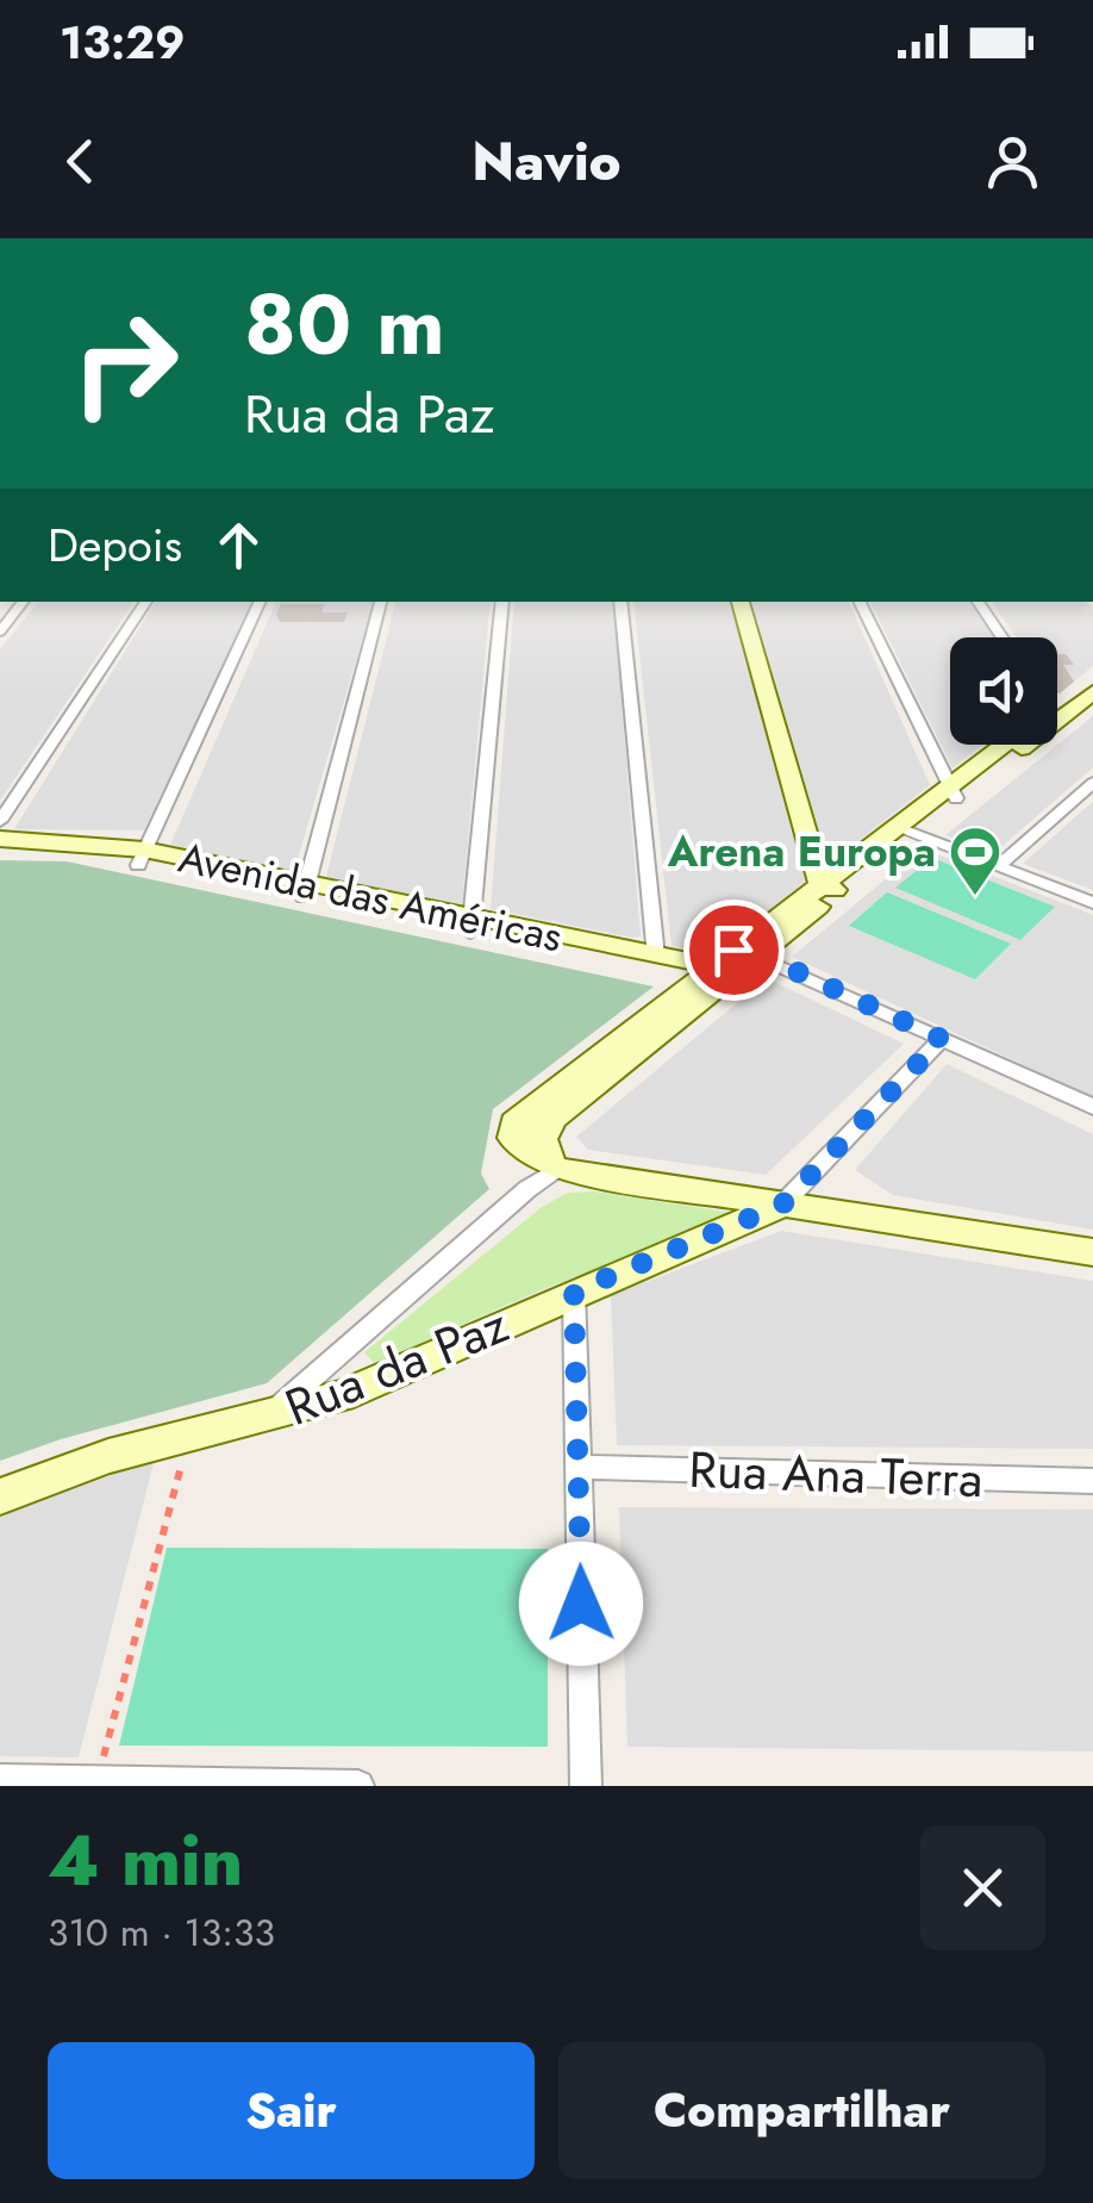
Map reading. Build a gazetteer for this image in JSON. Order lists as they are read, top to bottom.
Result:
{
  "streets": {
    "street": ["Avenida das Américas", "Rua da Paz", "Rua Ana Terra"]
  },
  "places": {
    "sports": ["Arena Europa"]
  },
  "page": {
    "status": "13:29",
    "header": "Navio",
    "turn": ["80 m", "Rua da Paz"],
    "then": "Depois",
    "heading": ["4 min", "310 m · 13:33"],
    "buttons": ["Sair", "Compartilhar"]
  }
}
